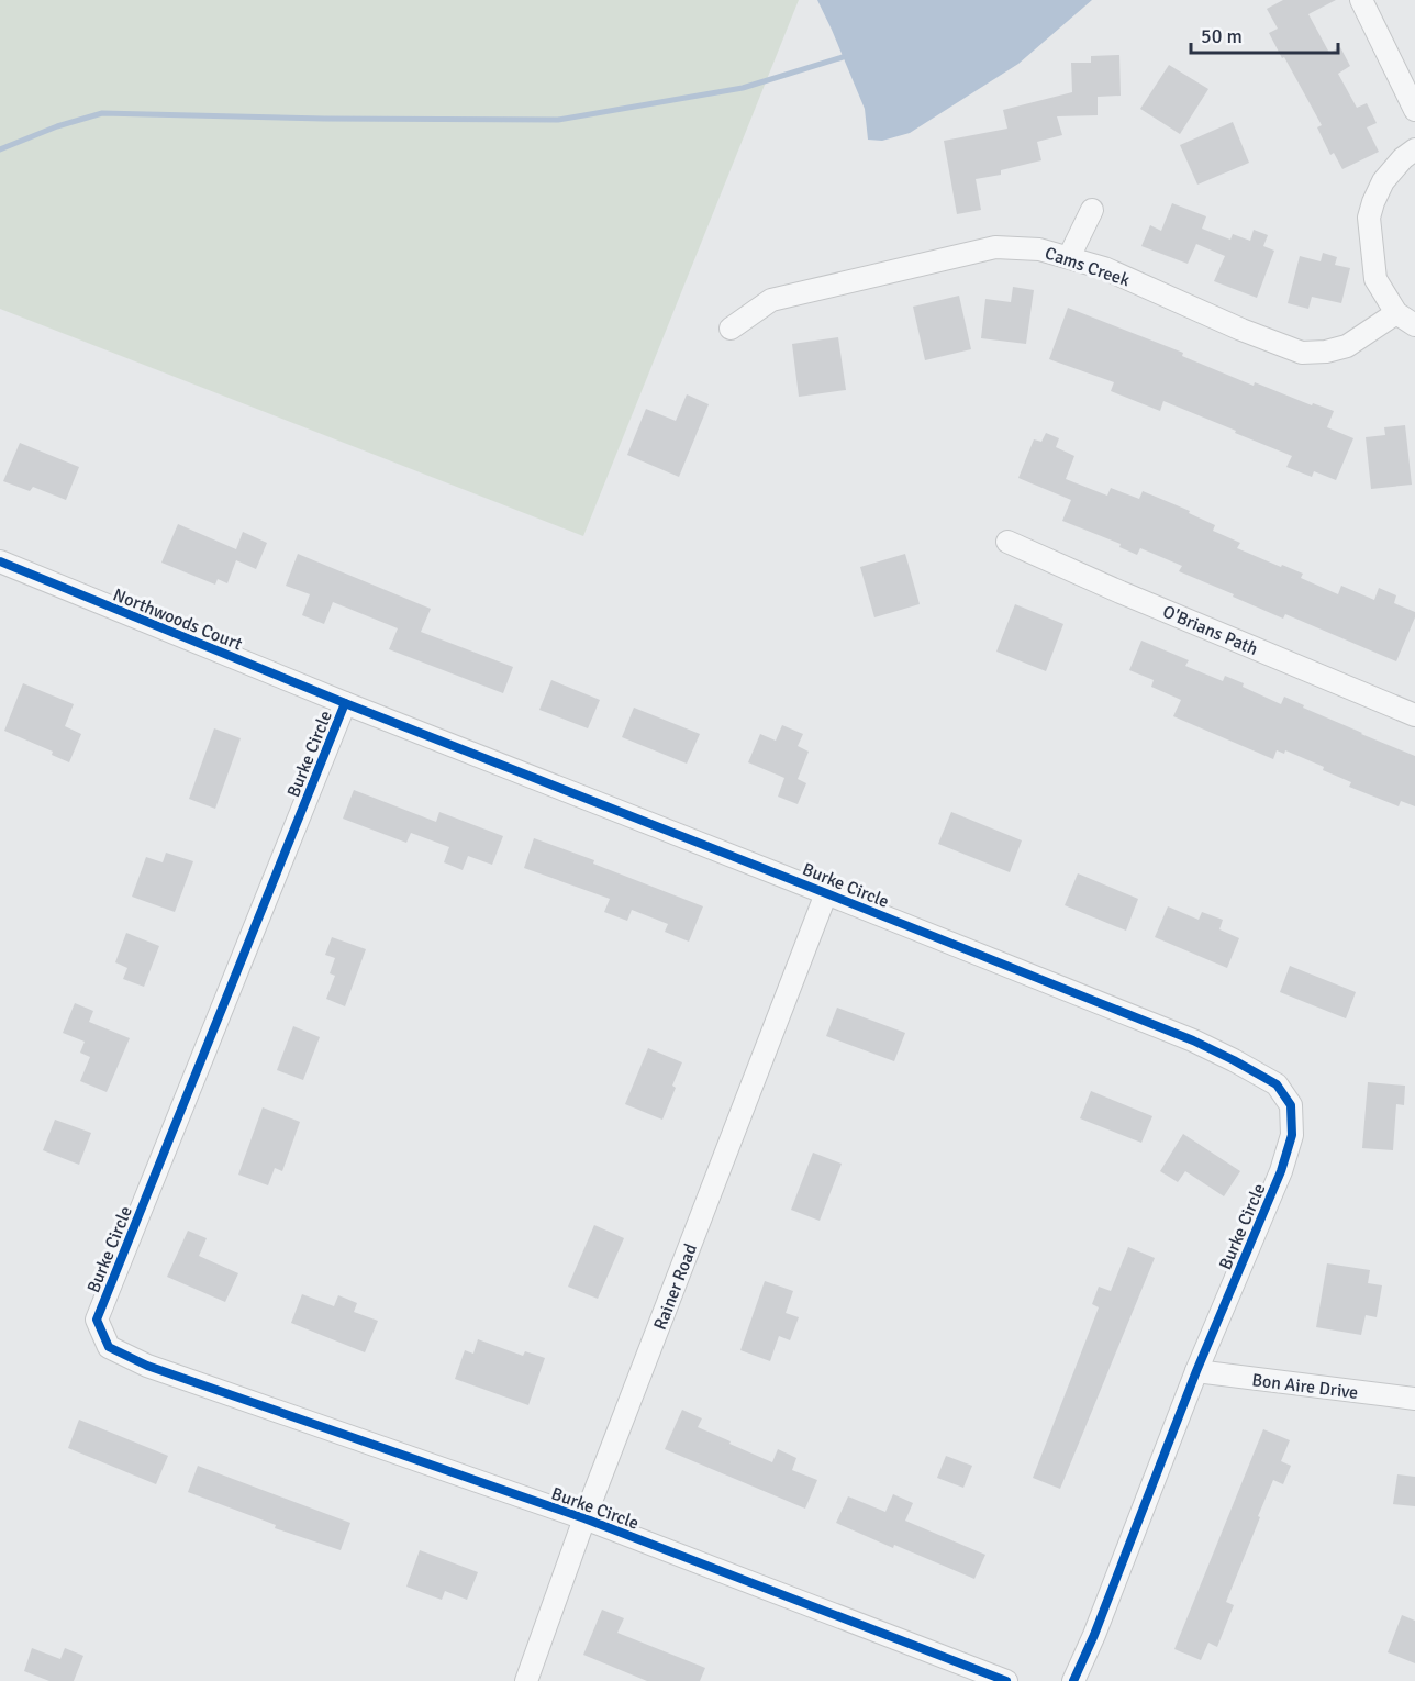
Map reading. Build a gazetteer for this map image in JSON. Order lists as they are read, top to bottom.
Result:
{
  "streets": {
    "street": [
      "Cams Creek",
      "Northwoods Court",
      "O'Brians Path",
      "Burke Circle",
      "Rainer Road",
      "Bon Aire Drive"
    ]
  },
  "crossings": [
    ["Northwoods Court", "Burke Circle"],
    ["Burke Circle", "Rainer Road"],
    ["Burke Circle", "Bon Aire Drive"]
  ],
  "scale_bar": "50 m"
}
